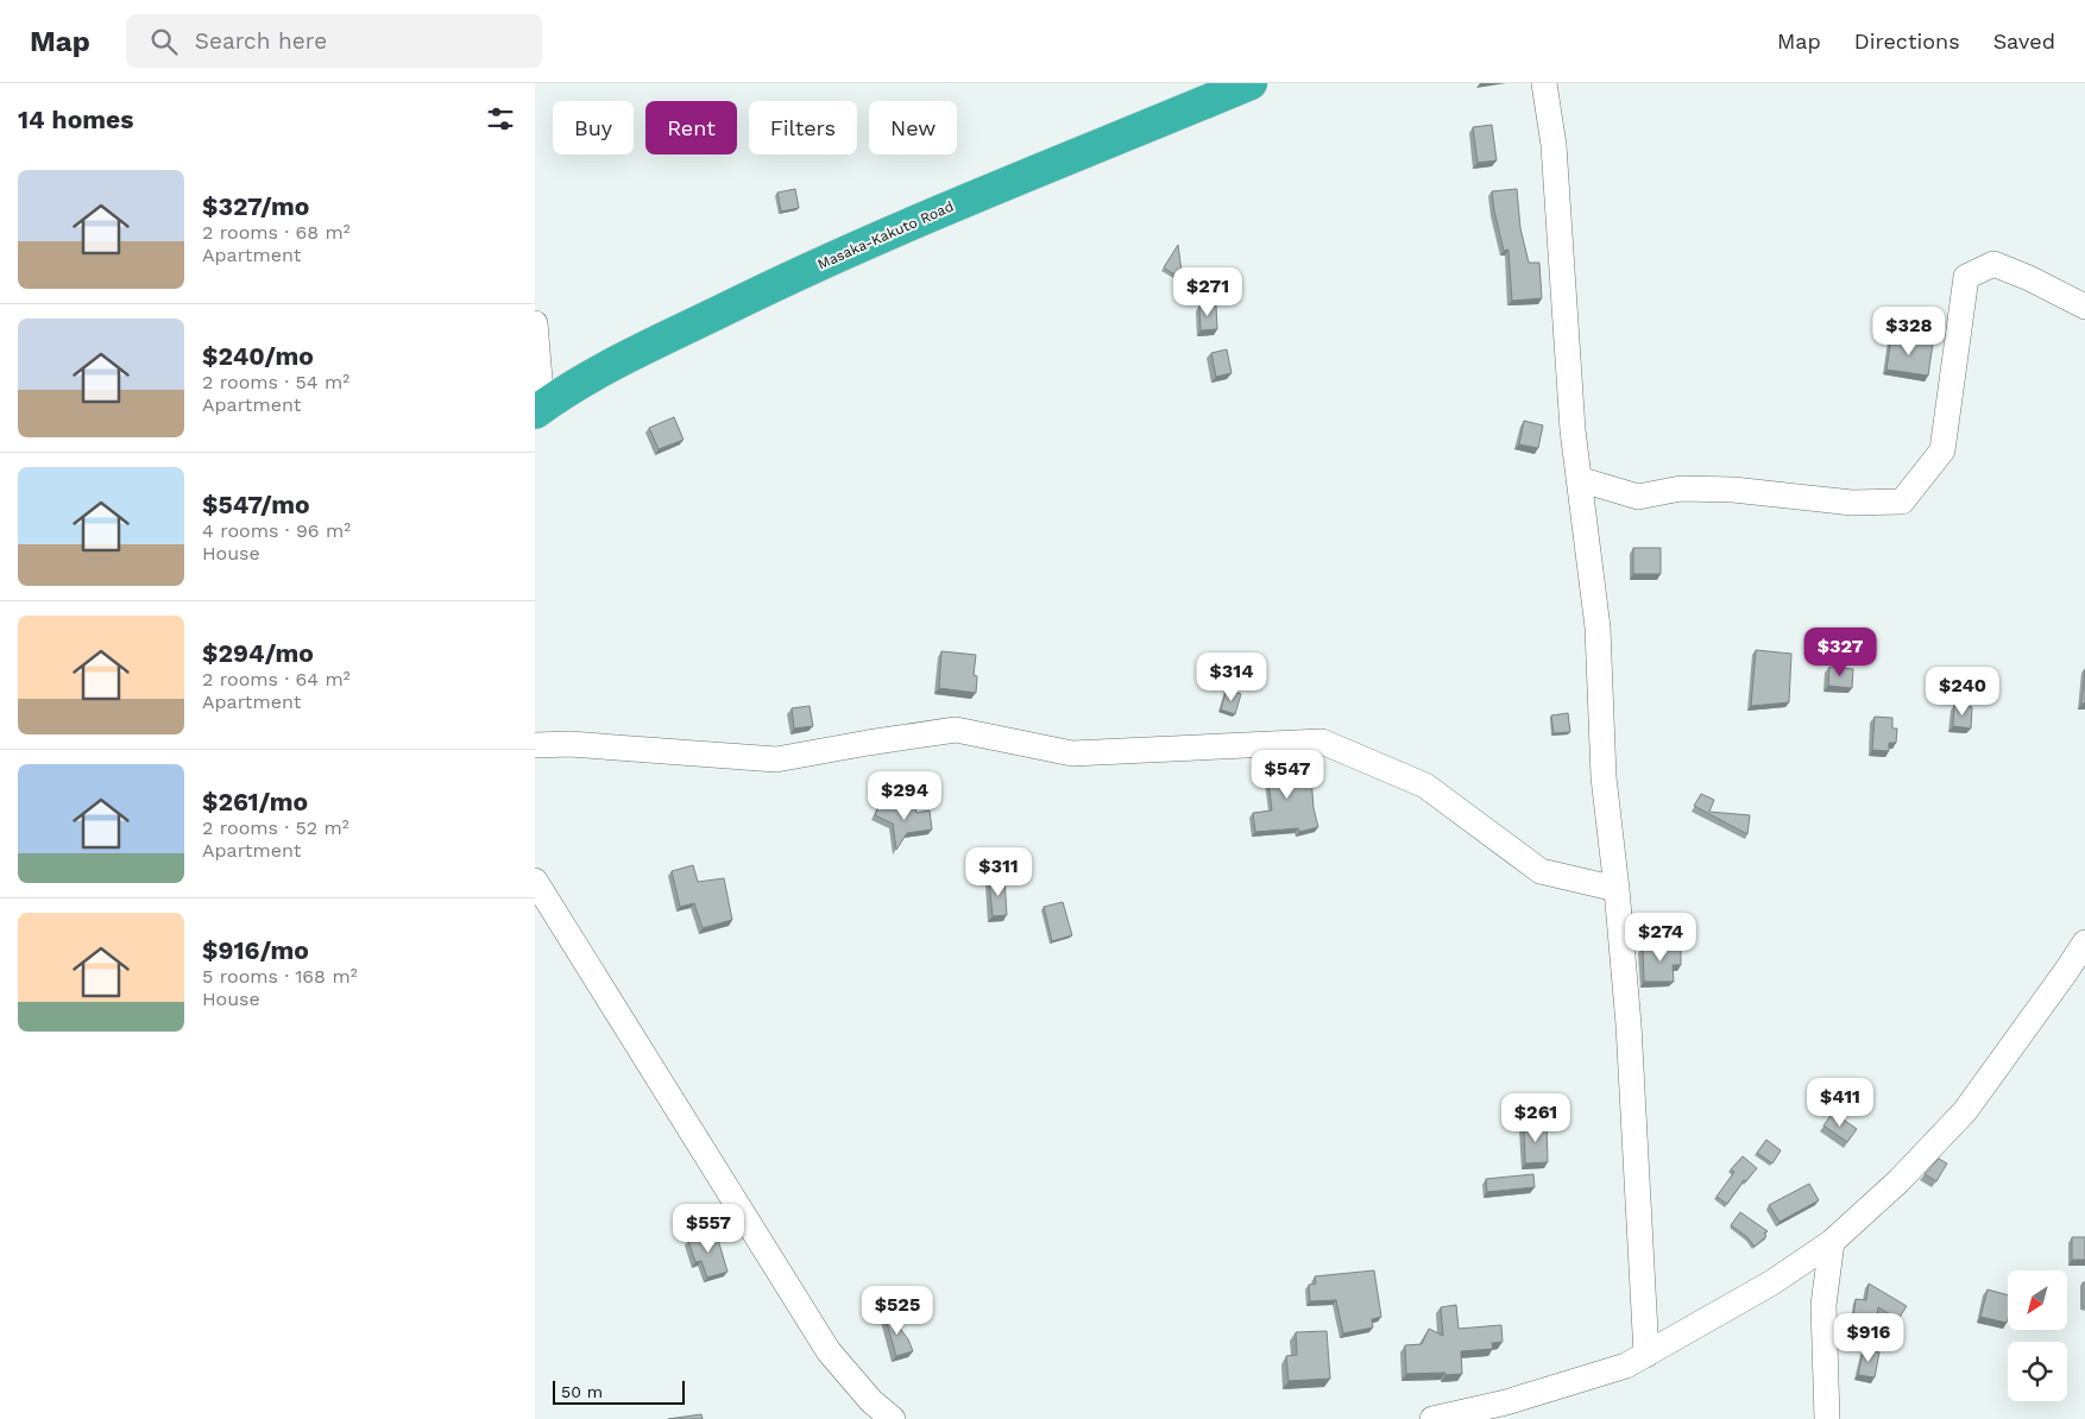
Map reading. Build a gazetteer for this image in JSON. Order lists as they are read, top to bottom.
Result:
{
  "streets": {
    "highway": ["Masaka-Kakuto Road"]
  },
  "scale_bar": "50 m",
  "north": "bottom left",
  "page": {
    "header": "Map",
    "search": "Search here",
    "nav": ["Map", "Directions", "Saved"],
    "heading": "14 homes",
    "chip": [
      "Buy",
      "Rent",
      "Filters",
      "New"
    ],
    "list": [
      {
        "name": "$327/mo",
        "note": "2 rooms · 68 m² · Apartment"
      },
      {
        "name": "$240/mo",
        "note": "2 rooms · 54 m² · Apartment"
      },
      {
        "name": "$547/mo",
        "note": "4 rooms · 96 m² · House"
      },
      {
        "name": "$294/mo",
        "note": "2 rooms · 64 m² · Apartment"
      },
      {
        "name": "$261/mo",
        "note": "2 rooms · 52 m² · Apartment"
      },
      {
        "name": "$916/mo",
        "note": "5 rooms · 168 m² · House"
      }
    ],
    "price": [
      "$271",
      "$328",
      "$327",
      "$314",
      "$240",
      "$547",
      "$294",
      "$311",
      "$274",
      "$411",
      "$261",
      "$557",
      "$525",
      "$916"
    ],
    "scale": "50 m"
  }
}
